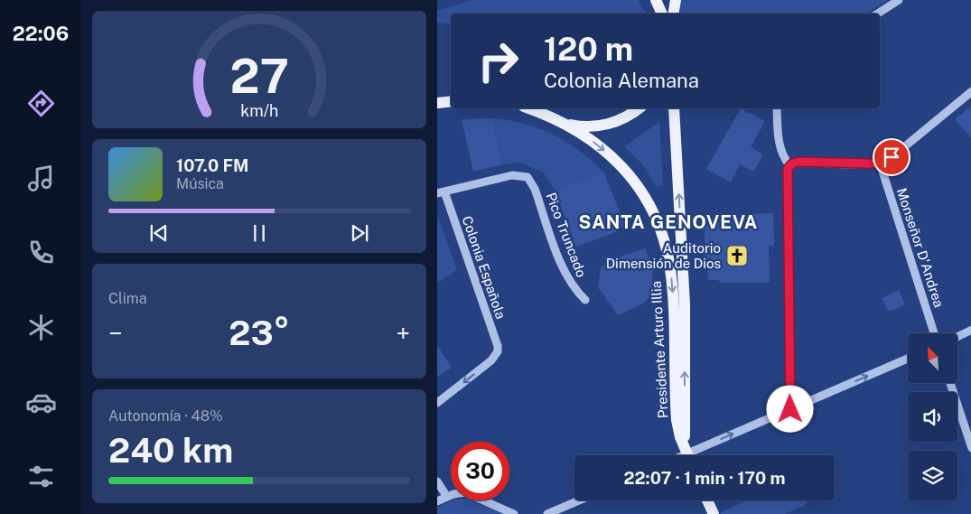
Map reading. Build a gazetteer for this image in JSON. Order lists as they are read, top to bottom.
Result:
{
  "streets": {
    "main road": ["Presidente Arturo Illia"],
    "street": ["Pico Truncado", "Monseñor D'Andrea", "Colonia Española"]
  },
  "crossings": [
    ["Pico Truncado", "Colonia Española"]
  ],
  "one_way": ["Colonia Española"],
  "districts": ["SANTA GENOVEVA"],
  "places": {
    "church": ["Auditorio Dimensión de Dios"]
  },
  "north": "top left",
  "page": {
    "tabs": "22:06",
    "turn": ["120 m", "Colonia Alemana"],
    "song": ["107.0 FM", "Música"],
    "tile": [
      "Clima",
      ["Autonomía · 48%", "240 km"]
    ],
    "heat": ["−", "23°", "+"],
    "limit": "30",
    "trip": "22:07 · 1 min · 170 m",
    "gauge": ["27", "km/h"]
  }
}
